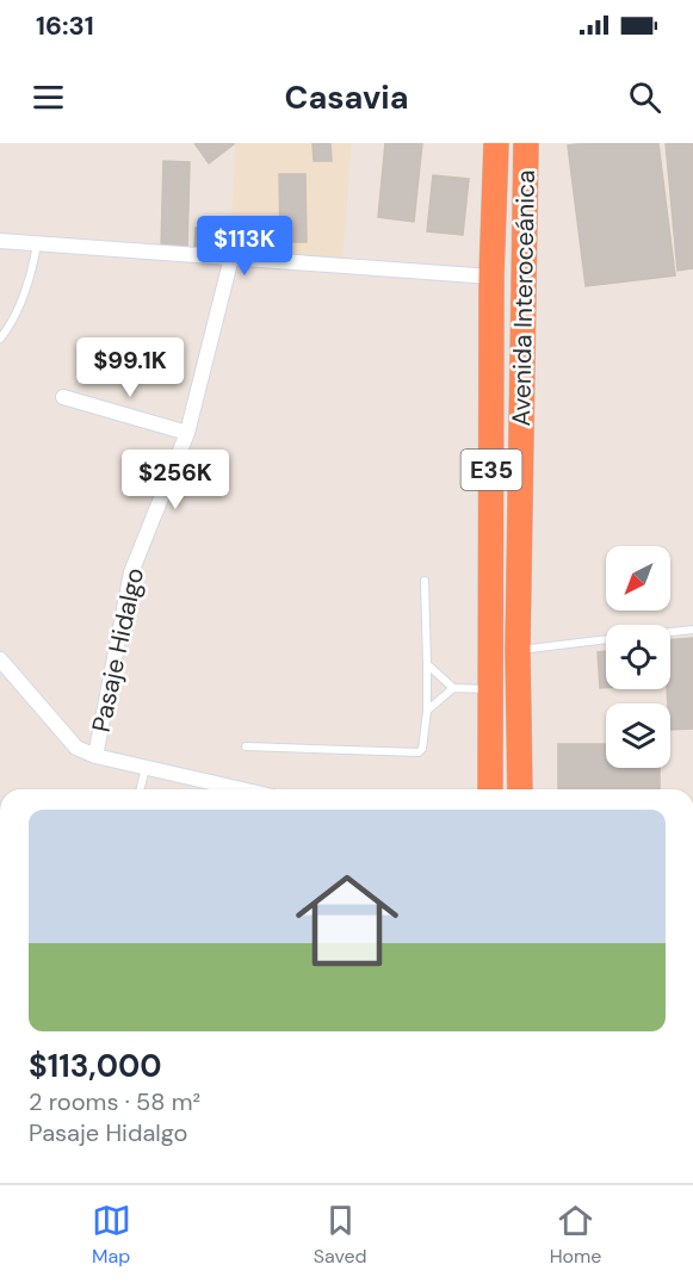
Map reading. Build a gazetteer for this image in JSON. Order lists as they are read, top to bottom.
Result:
{
  "streets": {
    "highway": ["Avenida Interoceánica", "E35"],
    "street": ["Pasaje Hidalgo"]
  },
  "north": "bottom left",
  "page": {
    "status": "16:31",
    "header": "Casavia",
    "price": ["$113K", "$99.1K", "$256K"],
    "list": [
      {
        "name": "$113,000",
        "note": "2 rooms · 58 m² · Pasaje Hidalgo"
      }
    ],
    "tabs": ["Map", "Saved", "Home"]
  }
}
